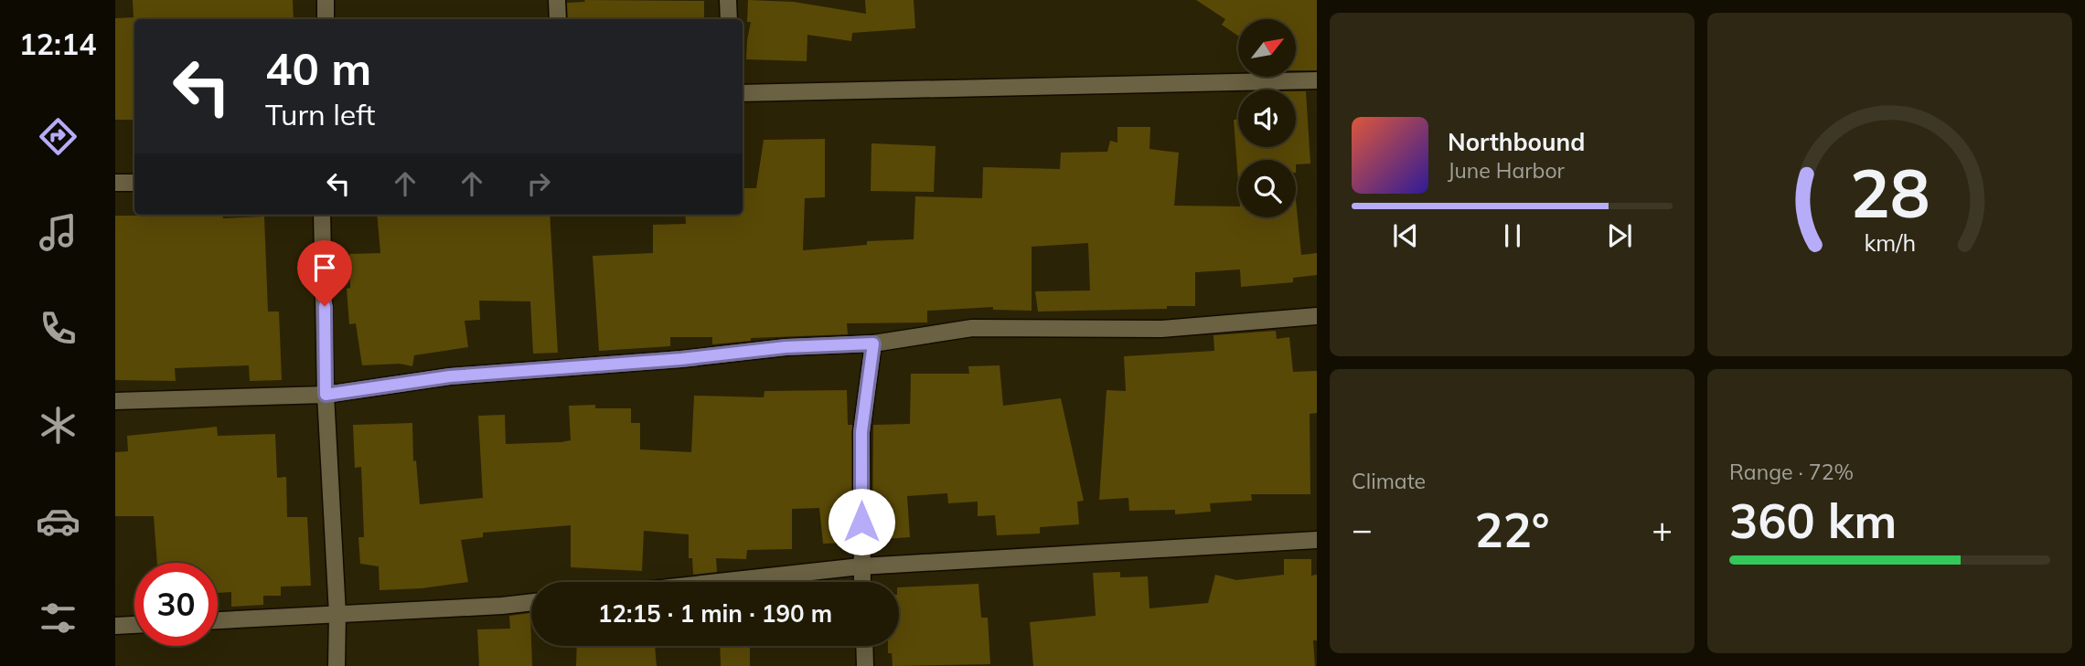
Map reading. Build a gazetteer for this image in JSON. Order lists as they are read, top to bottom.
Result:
{
  "north": "top right",
  "page": {
    "tabs": "12:14",
    "turn": ["40 m", "Turn left"],
    "song": ["Northbound", "June Harbor"],
    "tile": [
      "Climate",
      ["Range · 72%", "360 km"]
    ],
    "heat": ["−", "22°", "+"],
    "limit": "30",
    "trip": "12:15 · 1 min · 190 m",
    "gauge": ["28", "km/h"]
  }
}
